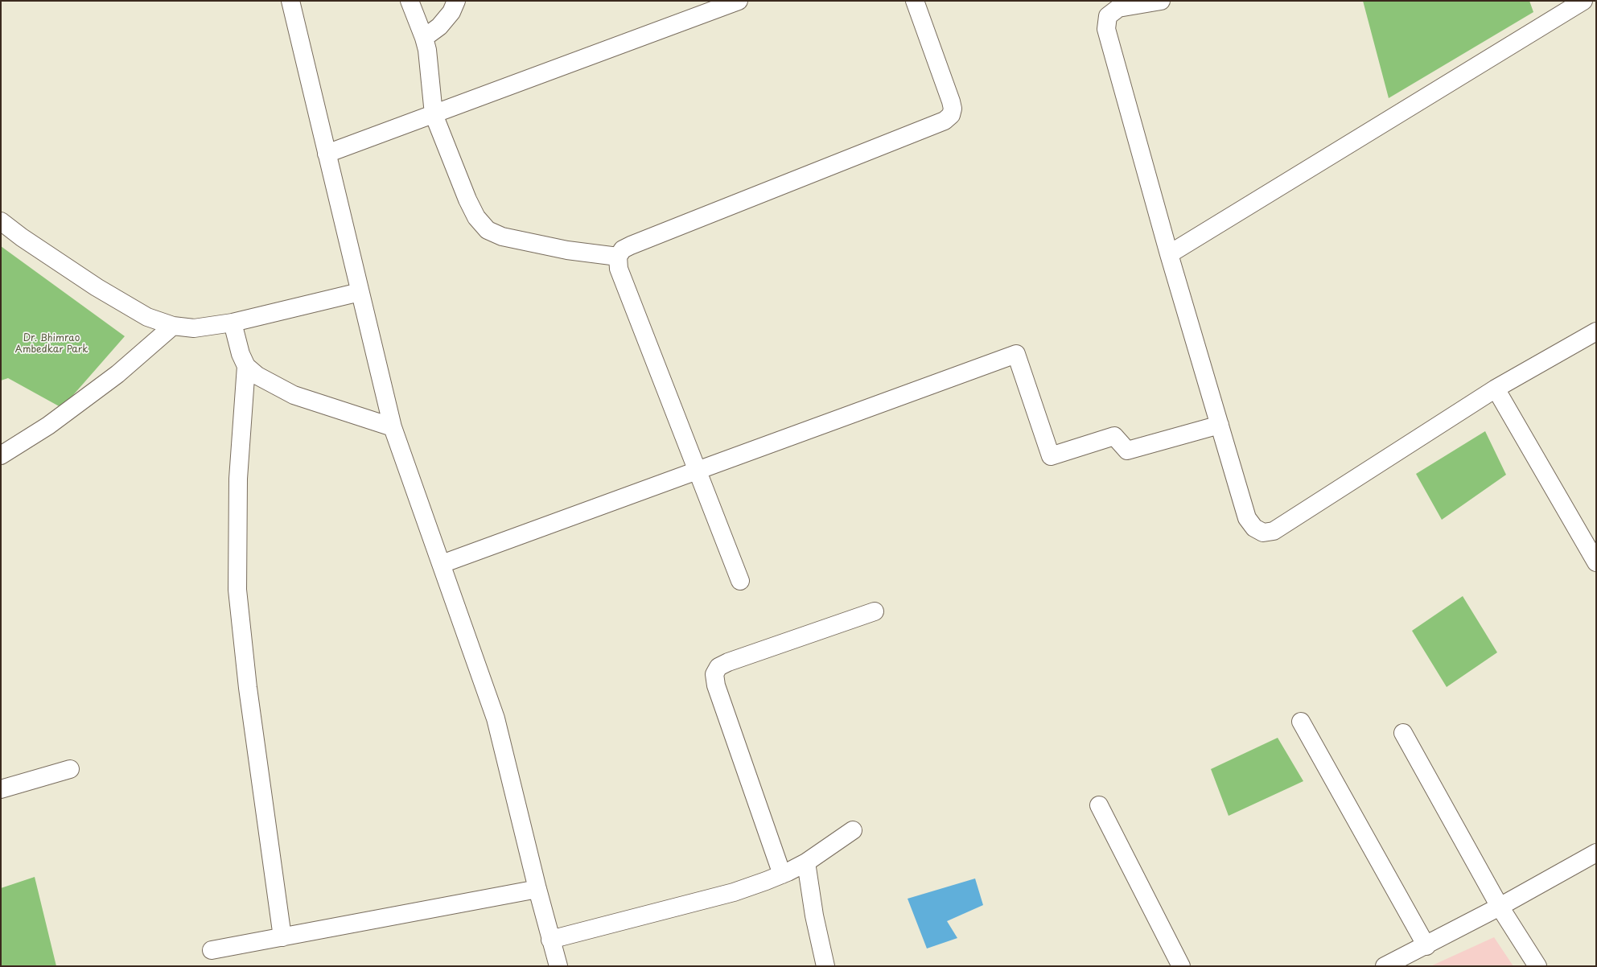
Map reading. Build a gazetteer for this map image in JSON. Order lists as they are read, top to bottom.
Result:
{
  "parks": ["Dr. Bhimrao Ambedkar Park"]
}
